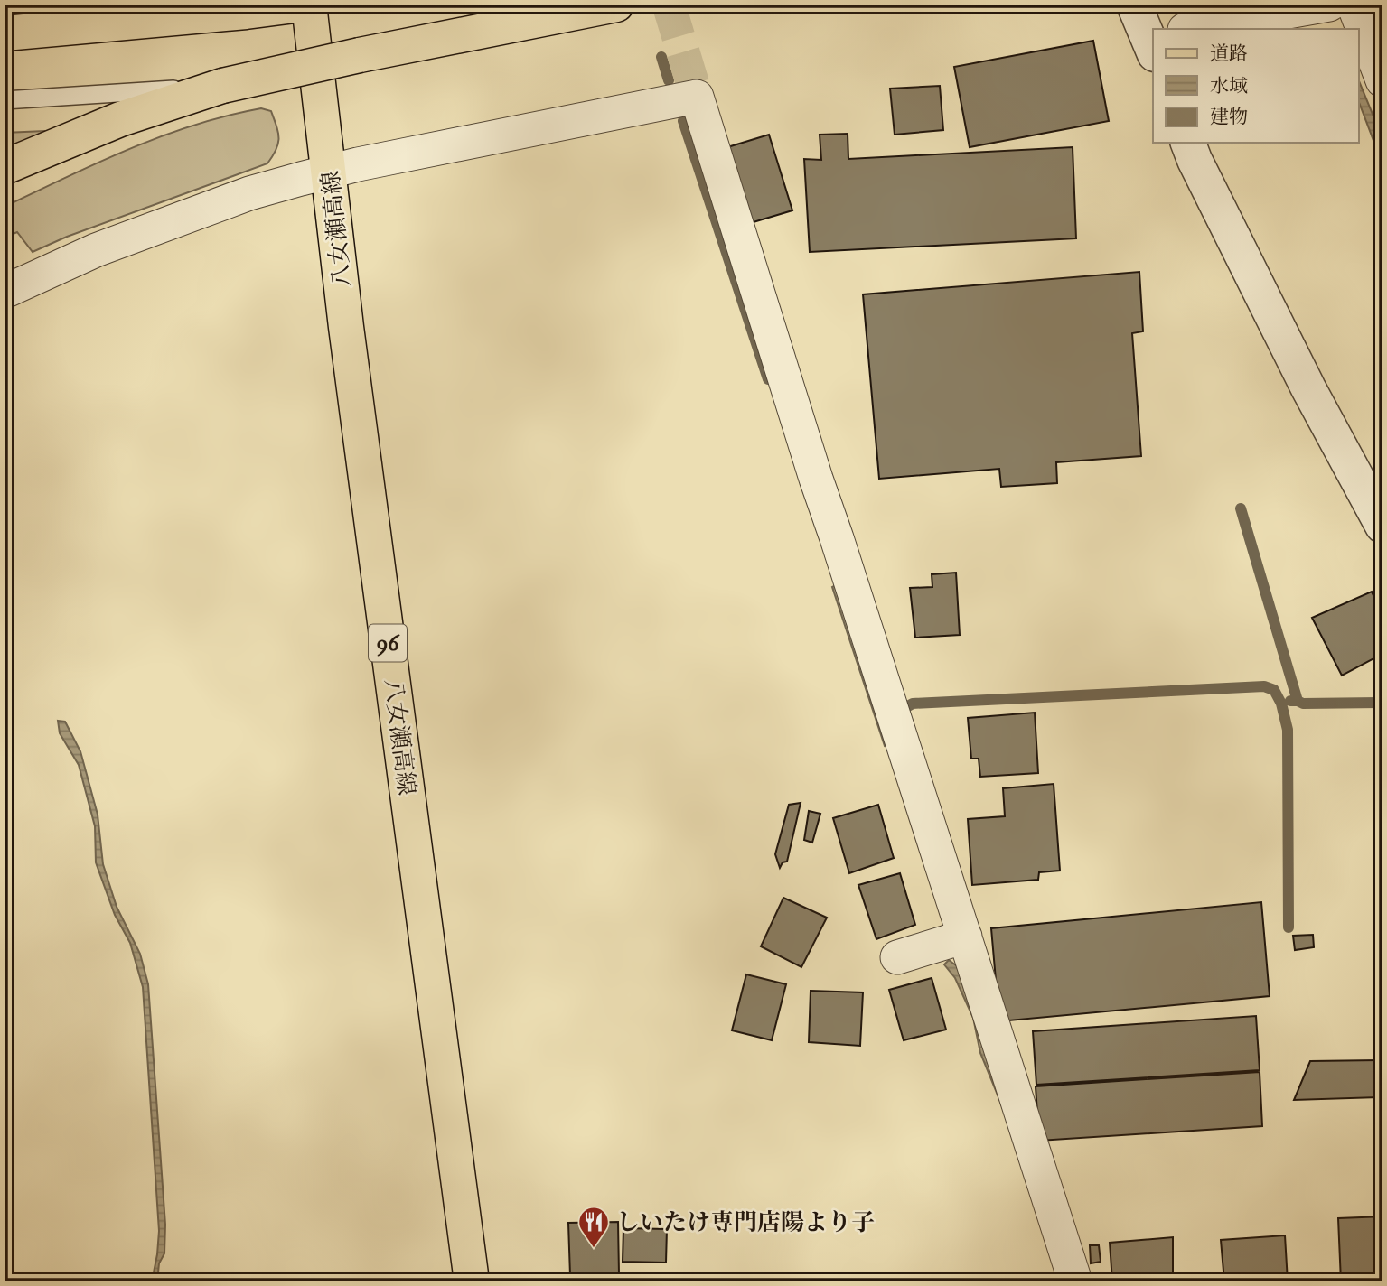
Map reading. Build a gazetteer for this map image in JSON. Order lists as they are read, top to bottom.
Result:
{
  "streets": {
    "main road": ["八女瀬高線", "96"]
  },
  "places": {
    "restaurant": ["しいたけ専門店陽より子"]
  },
  "legend": ["道路", "水域", "建物"]
}
